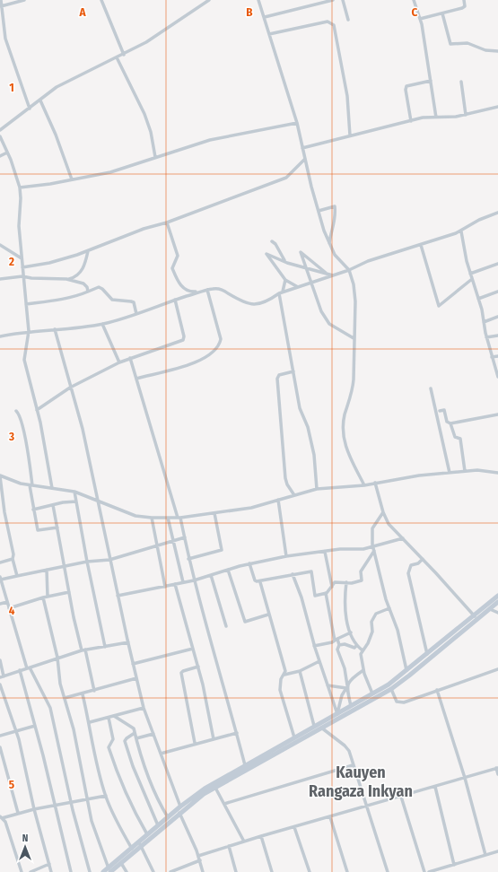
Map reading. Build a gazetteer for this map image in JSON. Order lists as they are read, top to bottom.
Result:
{
  "districts": ["Kauyen Rangaza Inkyan"],
  "north": "top",
  "grid": {
    "columns": ["A", "B", "C"],
    "rows": [
      "1",
      "2",
      "3",
      "4",
      "5"
    ]
  }
}
